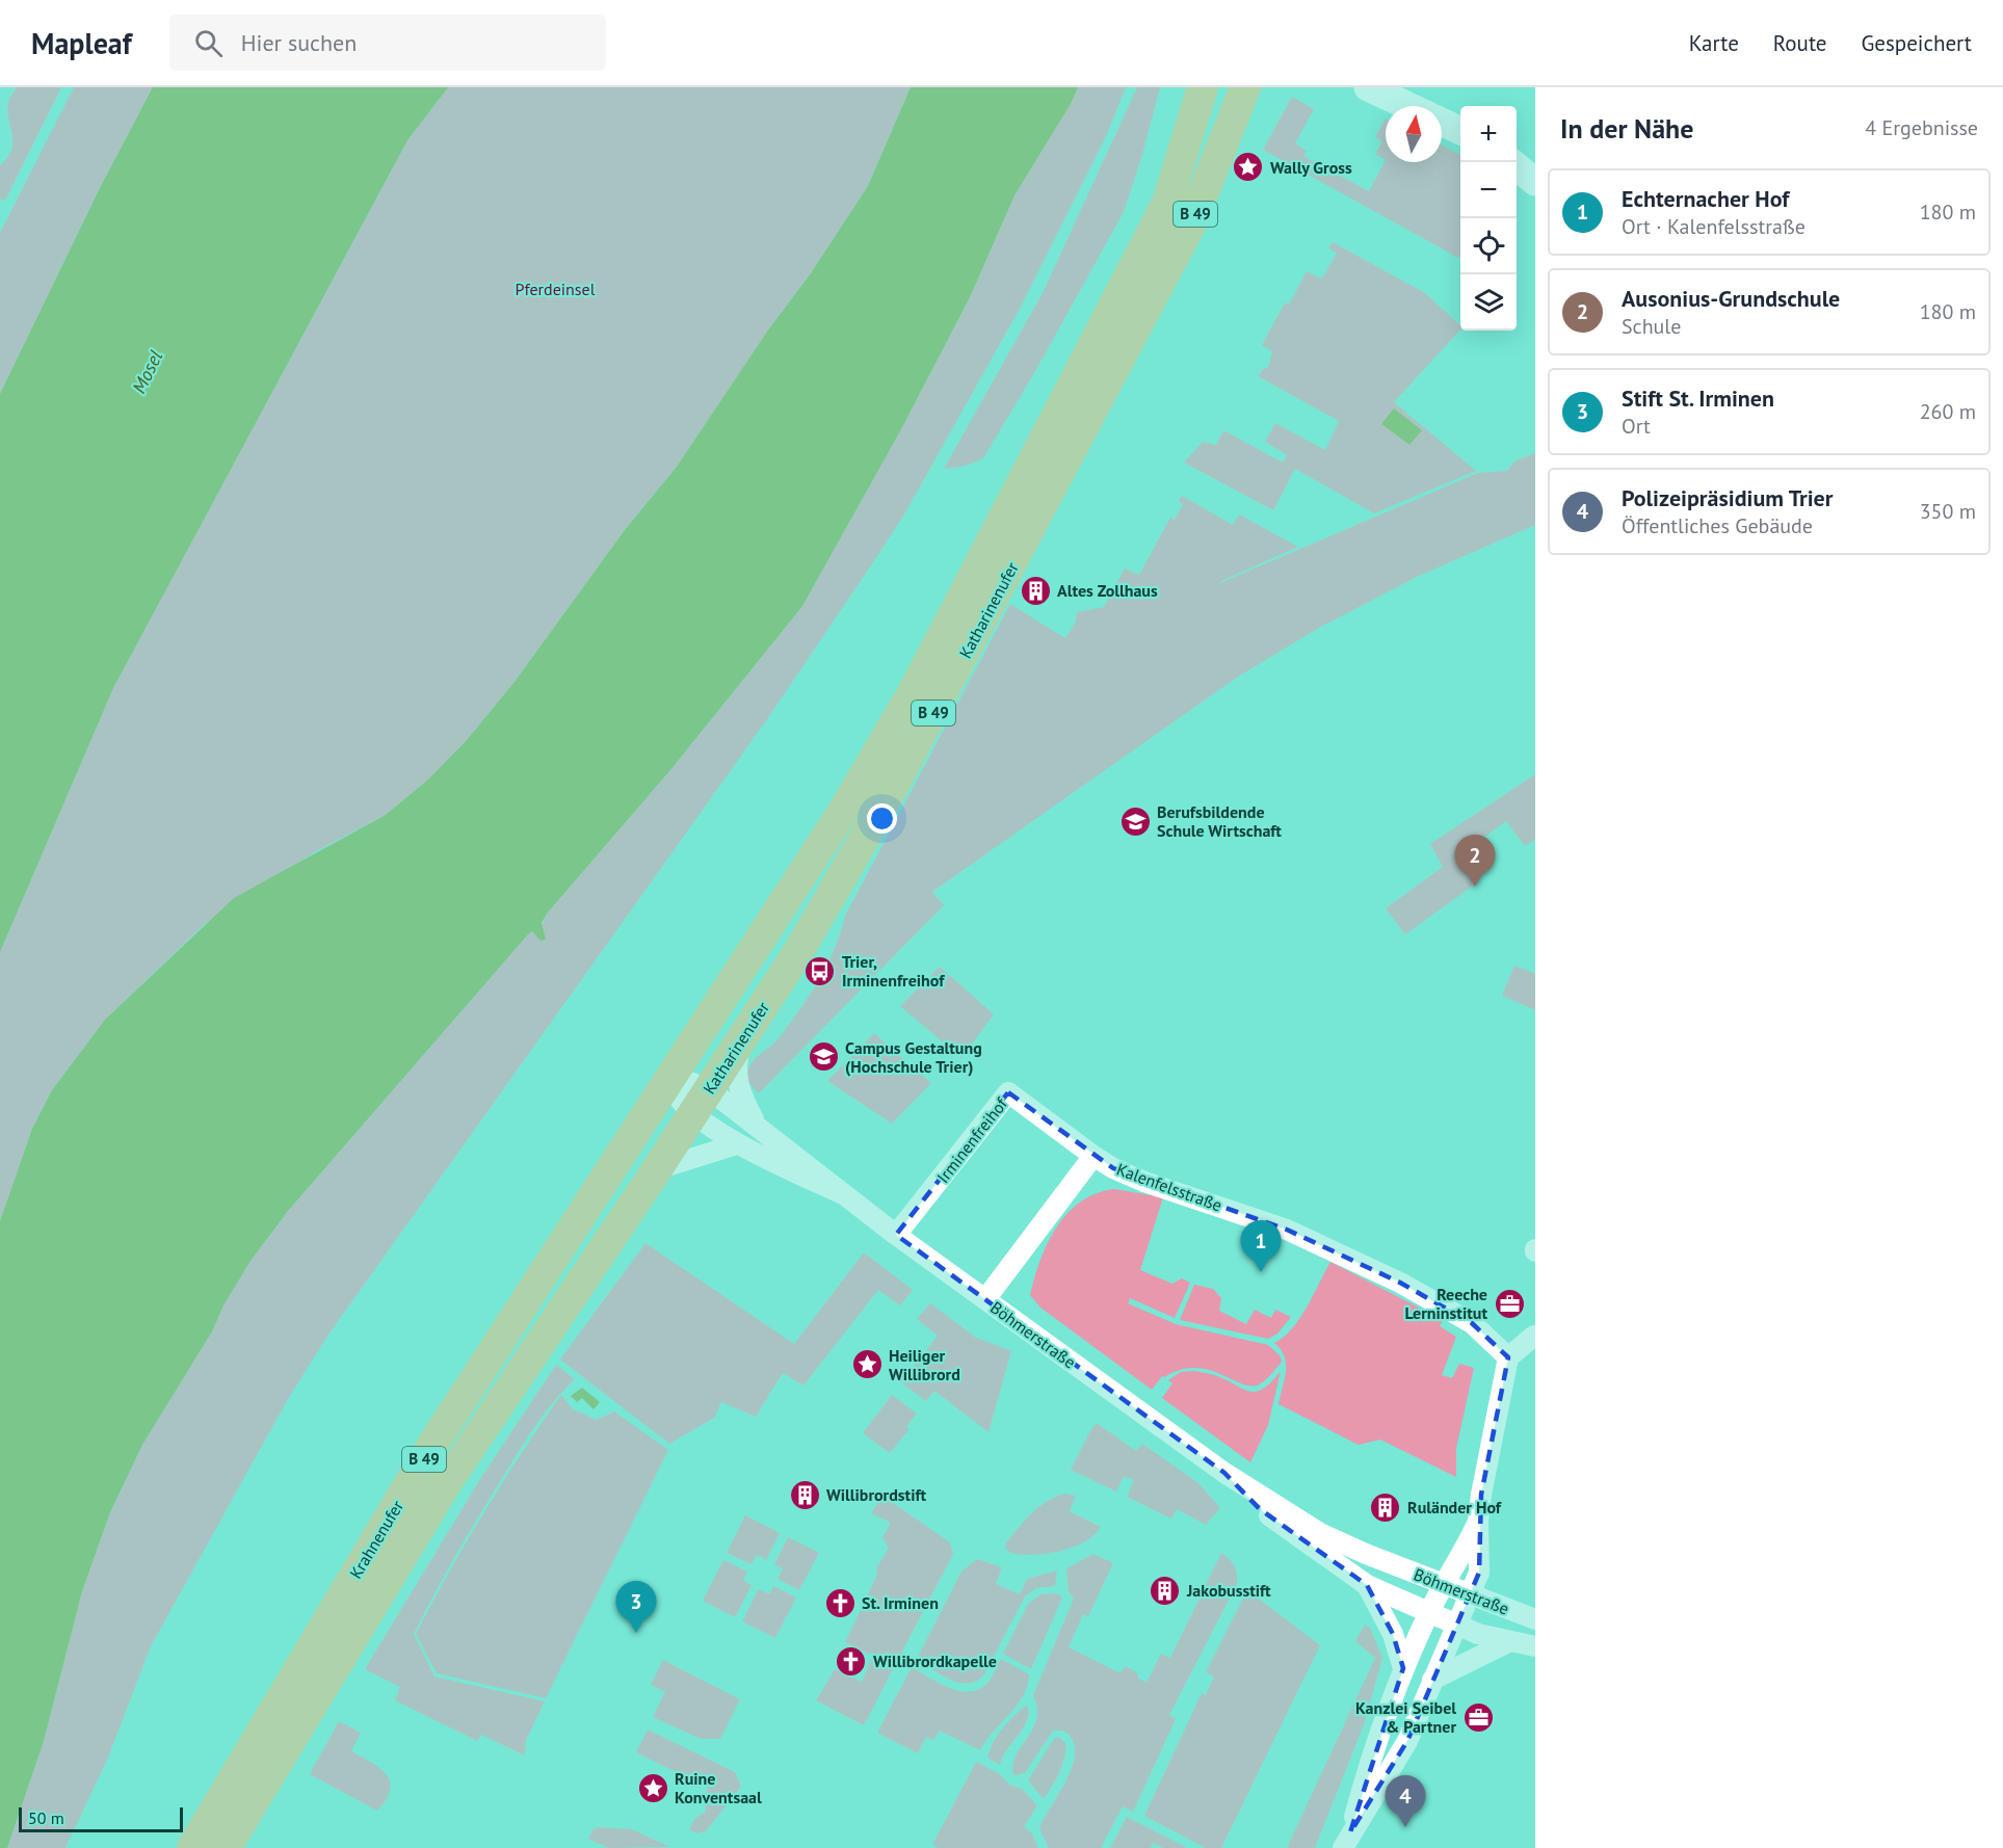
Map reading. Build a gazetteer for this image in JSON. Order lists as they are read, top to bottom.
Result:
{
  "streets": {
    "main road": ["B 49", "Katharinenufer", "Krahnenufer"],
    "street": ["Irminenfreihof", "Kalenfelsstraße", "Böhmerstraße"]
  },
  "crossings": [
    ["Katharinenufer", "Böhmerstraße"],
    ["Katharinenufer", "Krahnenufer"],
    ["Irminenfreihof", "Kalenfelsstraße"],
    ["Irminenfreihof", "Böhmerstraße"],
    ["Böhmerstraße", "Krahnenufer"]
  ],
  "water": ["Mosel"],
  "parks": ["Pferdeinsel"],
  "places": {
    "place": ["Wally Gross", "Heiliger Willibrord", "Ruine Konventsaal"],
    "building": [
      "Altes Zollhaus",
      "Willibrordstift",
      "Ruländer Hof",
      "Jakobusstift"
    ],
    "school or university": ["Berufsbildende Schule Wirtschaft", "Campus Gestaltung (Hochschule Trier)"],
    "bus stop": ["Trier, Irminenfreihof"],
    "office": ["Reeche Lerninstitut", "Kanzlei Seibel & Partner"],
    "church": ["St. Irminen", "Willibrordkapelle"]
  },
  "scale_bar": "50 m",
  "north": "top",
  "page": {
    "header": "Mapleaf",
    "search": "Hier suchen",
    "nav": ["Karte", "Route", "Gespeichert"],
    "heading": ["In der Nähe", "4 Ergebnisse"],
    "map_buttons": ["+", "−"],
    "list": [
      {
        "mark": "1",
        "name": "Echternacher Hof",
        "note": "Ort · Kalenfelsstraße",
        "value": "180 m"
      },
      {
        "mark": "2",
        "name": "Ausonius-Grundschule",
        "note": "Schule",
        "value": "180 m"
      },
      {
        "mark": "3",
        "name": "Stift St. Irminen",
        "note": "Ort",
        "value": "260 m"
      },
      {
        "mark": "4",
        "name": "Polizeipräsidium Trier",
        "note": "Öffentliches Gebäude",
        "value": "350 m"
      }
    ],
    "pins": [
      "2",
      "1",
      "3",
      "4"
    ],
    "scale": "50 m"
  }
}
